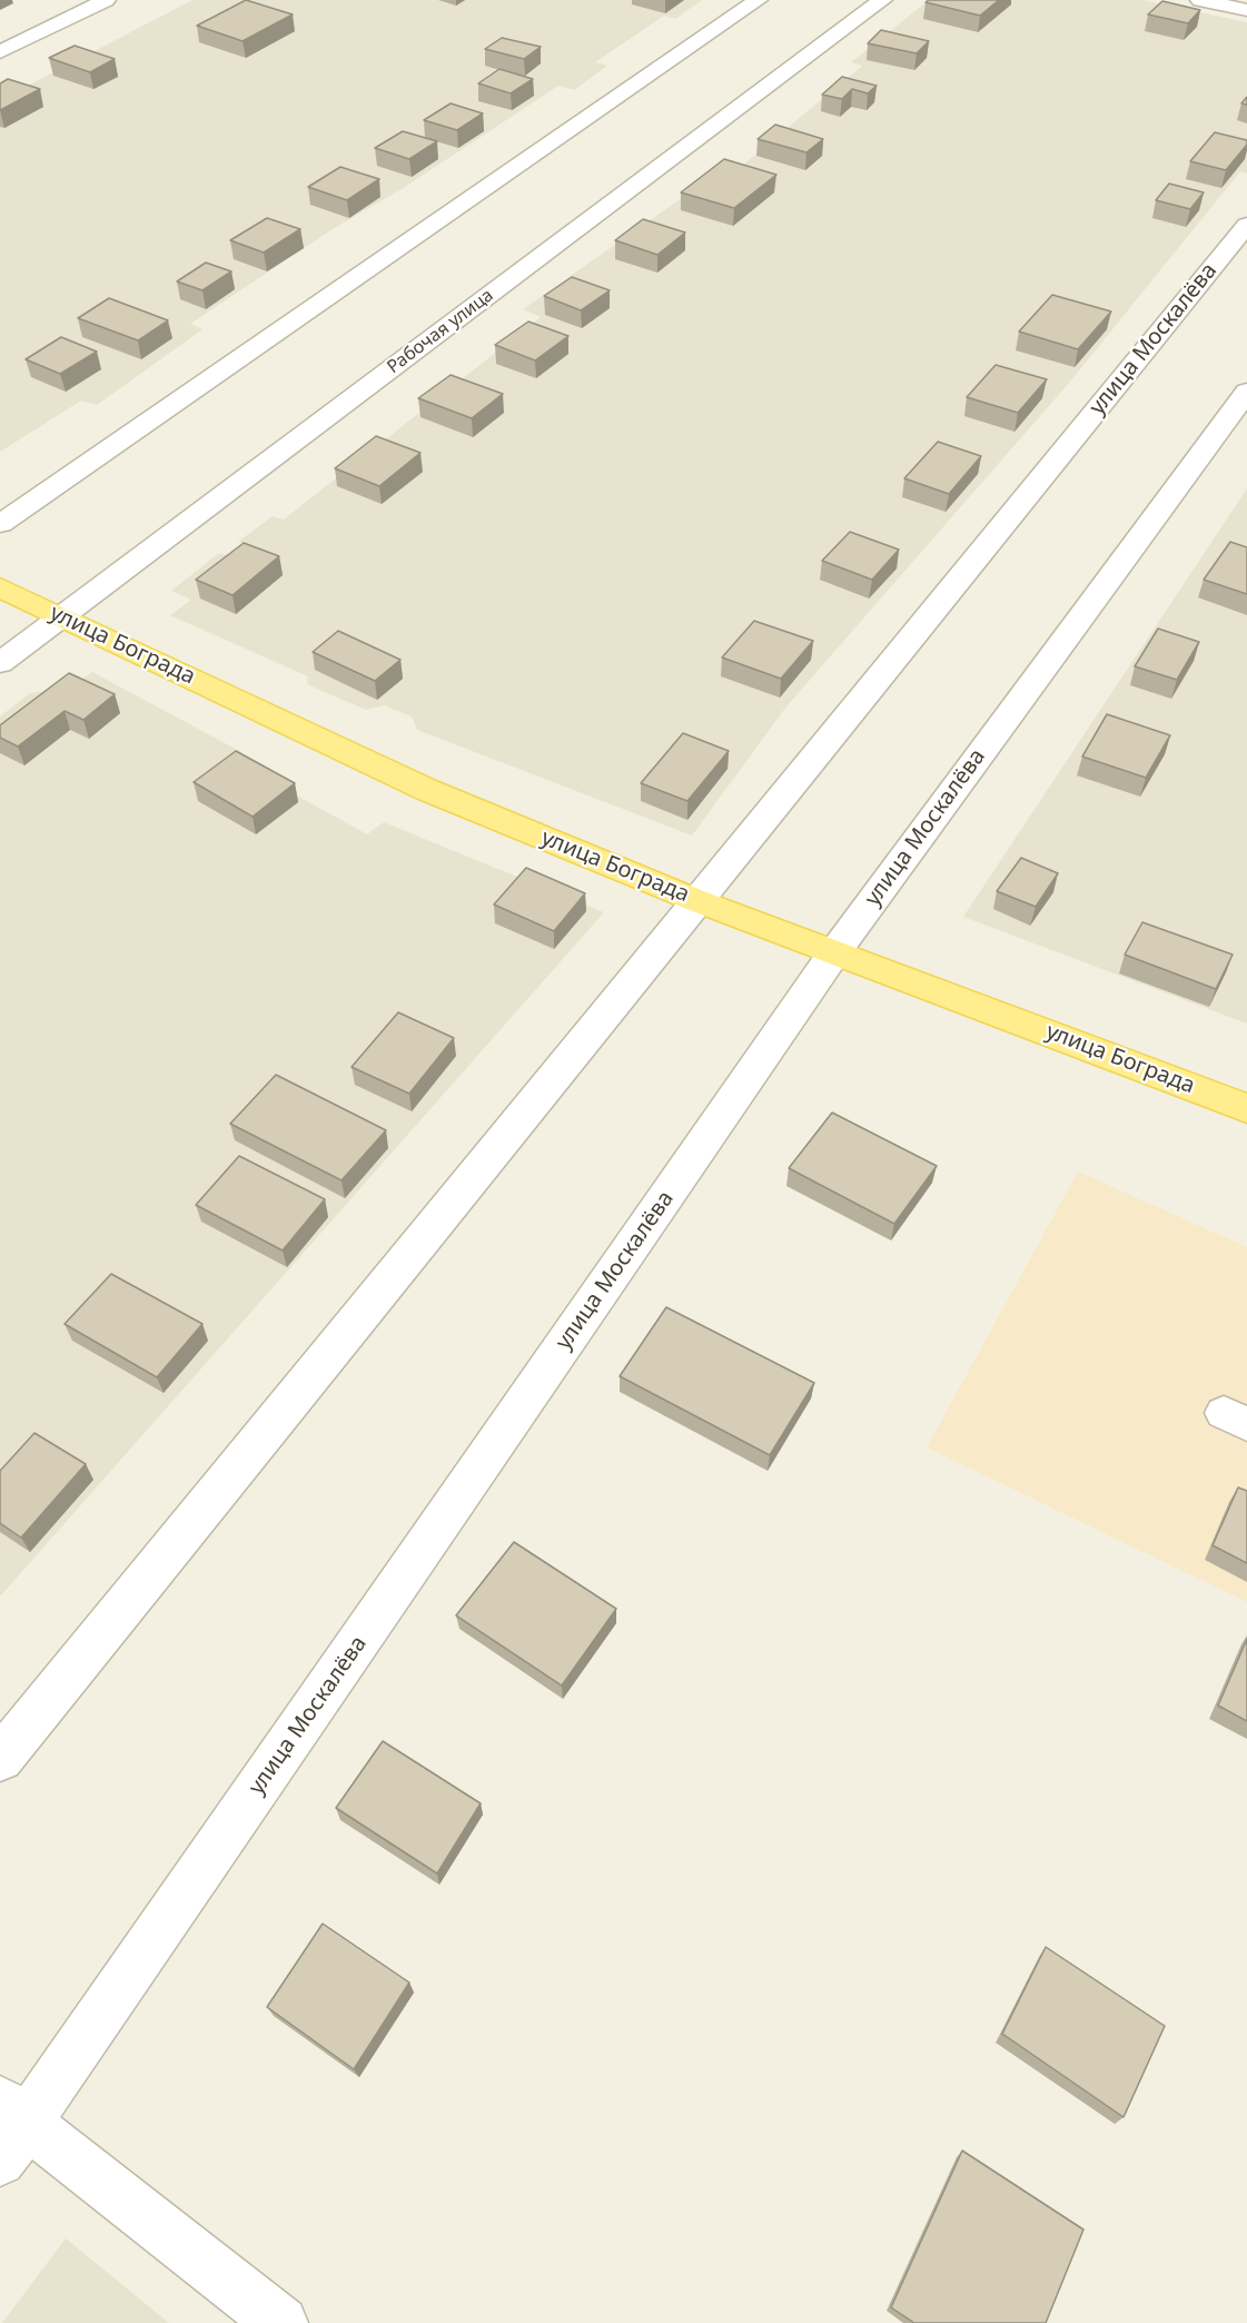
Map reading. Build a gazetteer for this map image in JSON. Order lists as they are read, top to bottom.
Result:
{
  "streets": {
    "main road": ["улица Бограда"],
    "street": ["Рабочая улица", "улица Москалёва"]
  },
  "crossings": [
    ["Рабочая улица", "улица Бограда"],
    ["улица Москалёва", "улица Бограда"]
  ]
}
